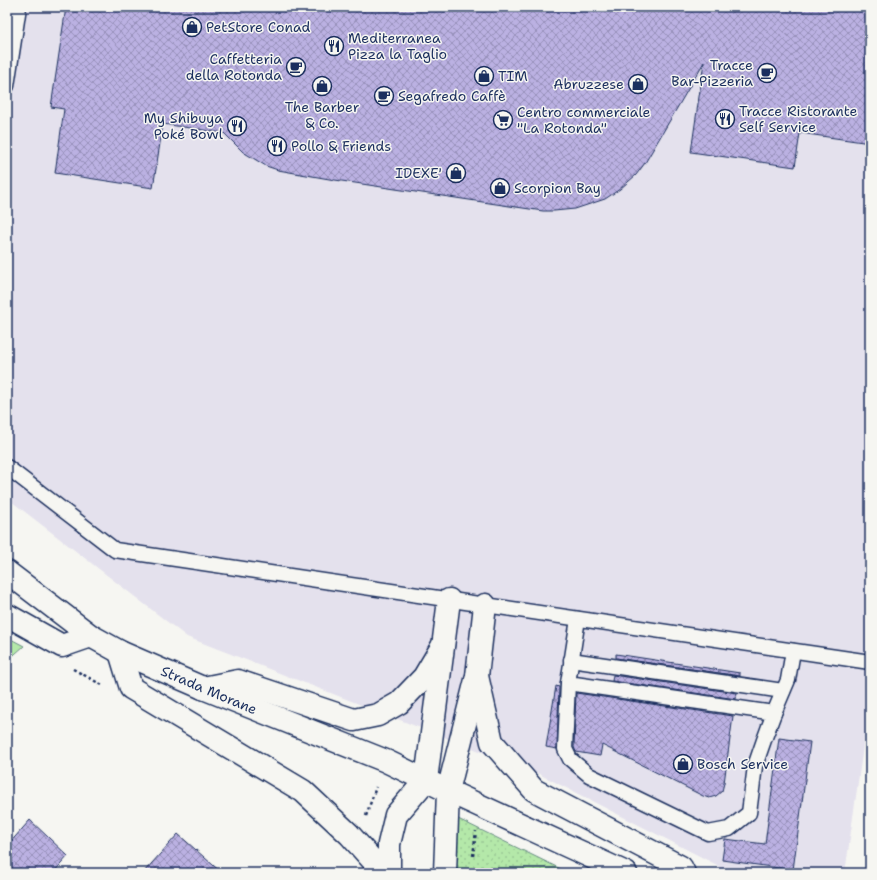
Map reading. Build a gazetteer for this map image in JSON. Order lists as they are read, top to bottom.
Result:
{
  "streets": {
    "street": ["Strada Morane"]
  },
  "places": {
    "shop": [
      "PetStore Conad",
      "TIM",
      "Abruzzese",
      "The Barber & Co.",
      "IDEXE'",
      "Scorpion Bay",
      "Bosch Service"
    ],
    "restaurant": [
      "Mediterranea Pizza la Taglio",
      "Tracce Ristorante Self Service",
      "My Shibuya Poké Bowl",
      "Pollo & Friends"
    ],
    "cafe": ["Caffetteria della Rotonda", "Tracce Bar-Pizzeria", "Segafredo Caffè"],
    "supermarket": ["Centro commerciale \"La Rotonda\""]
  }
}
